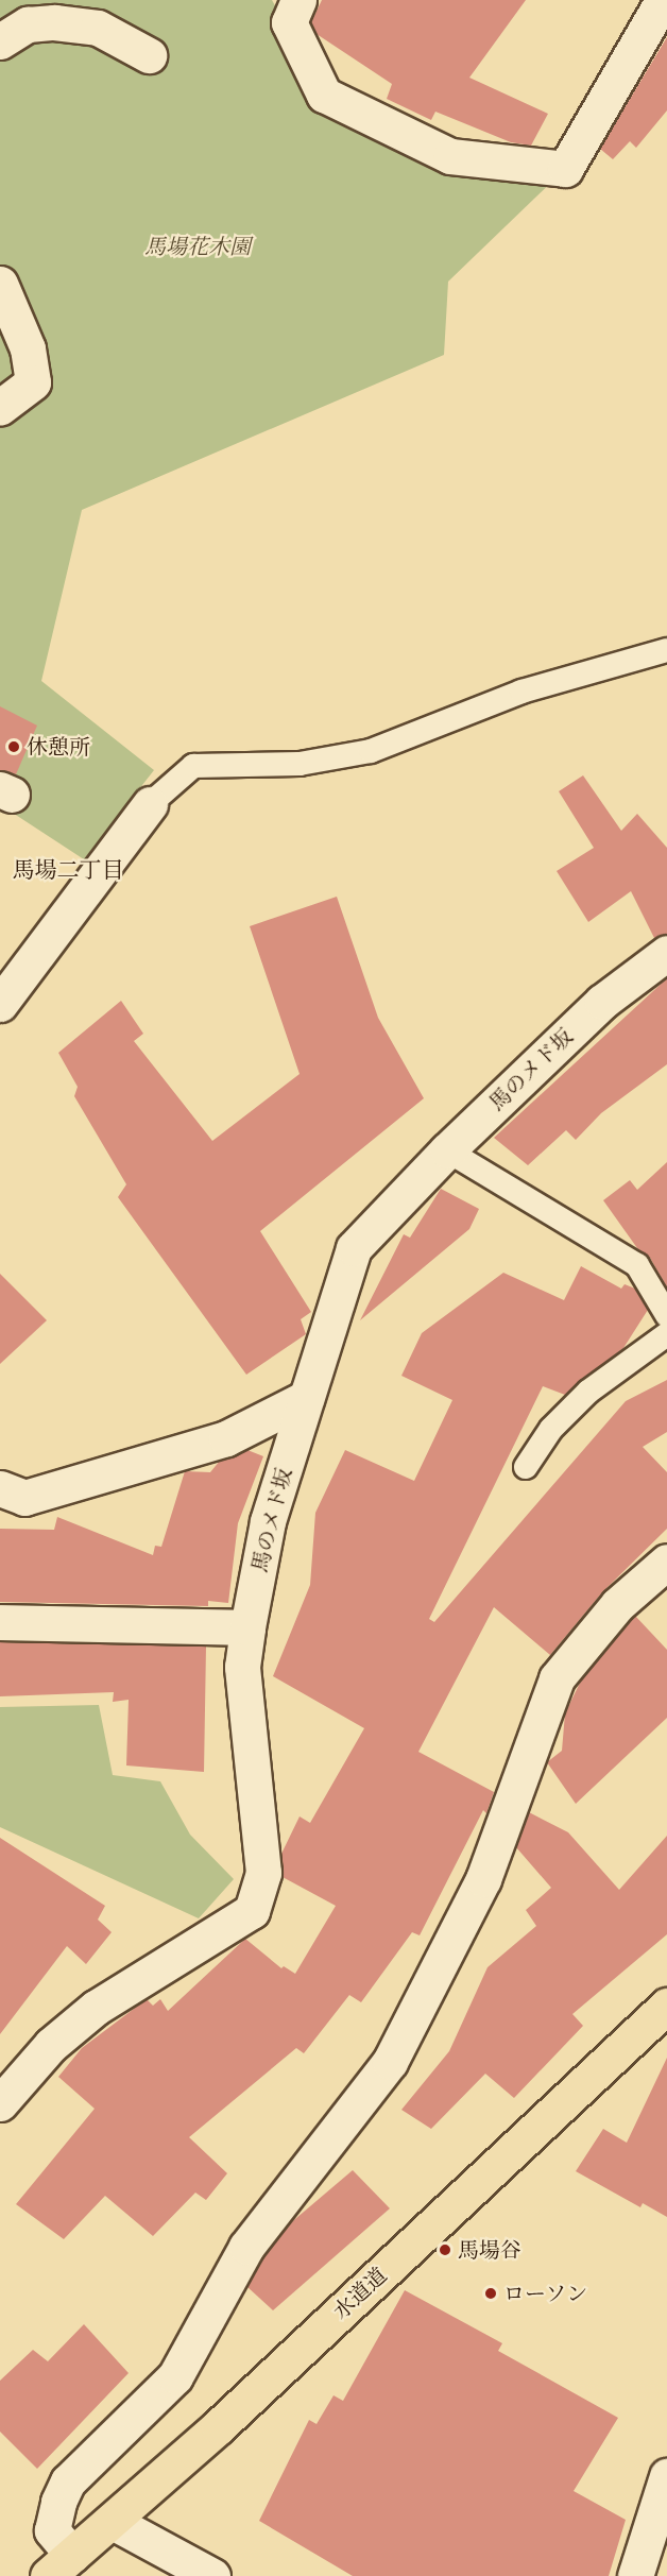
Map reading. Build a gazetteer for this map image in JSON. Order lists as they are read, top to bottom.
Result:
{
  "streets": {
    "main road": ["水道道"],
    "street": ["馬のメド坂"]
  },
  "districts": ["馬場二丁目"],
  "parks": ["馬場花木園"],
  "places": ["休憩所", "馬場谷", "ローソン"]
}
